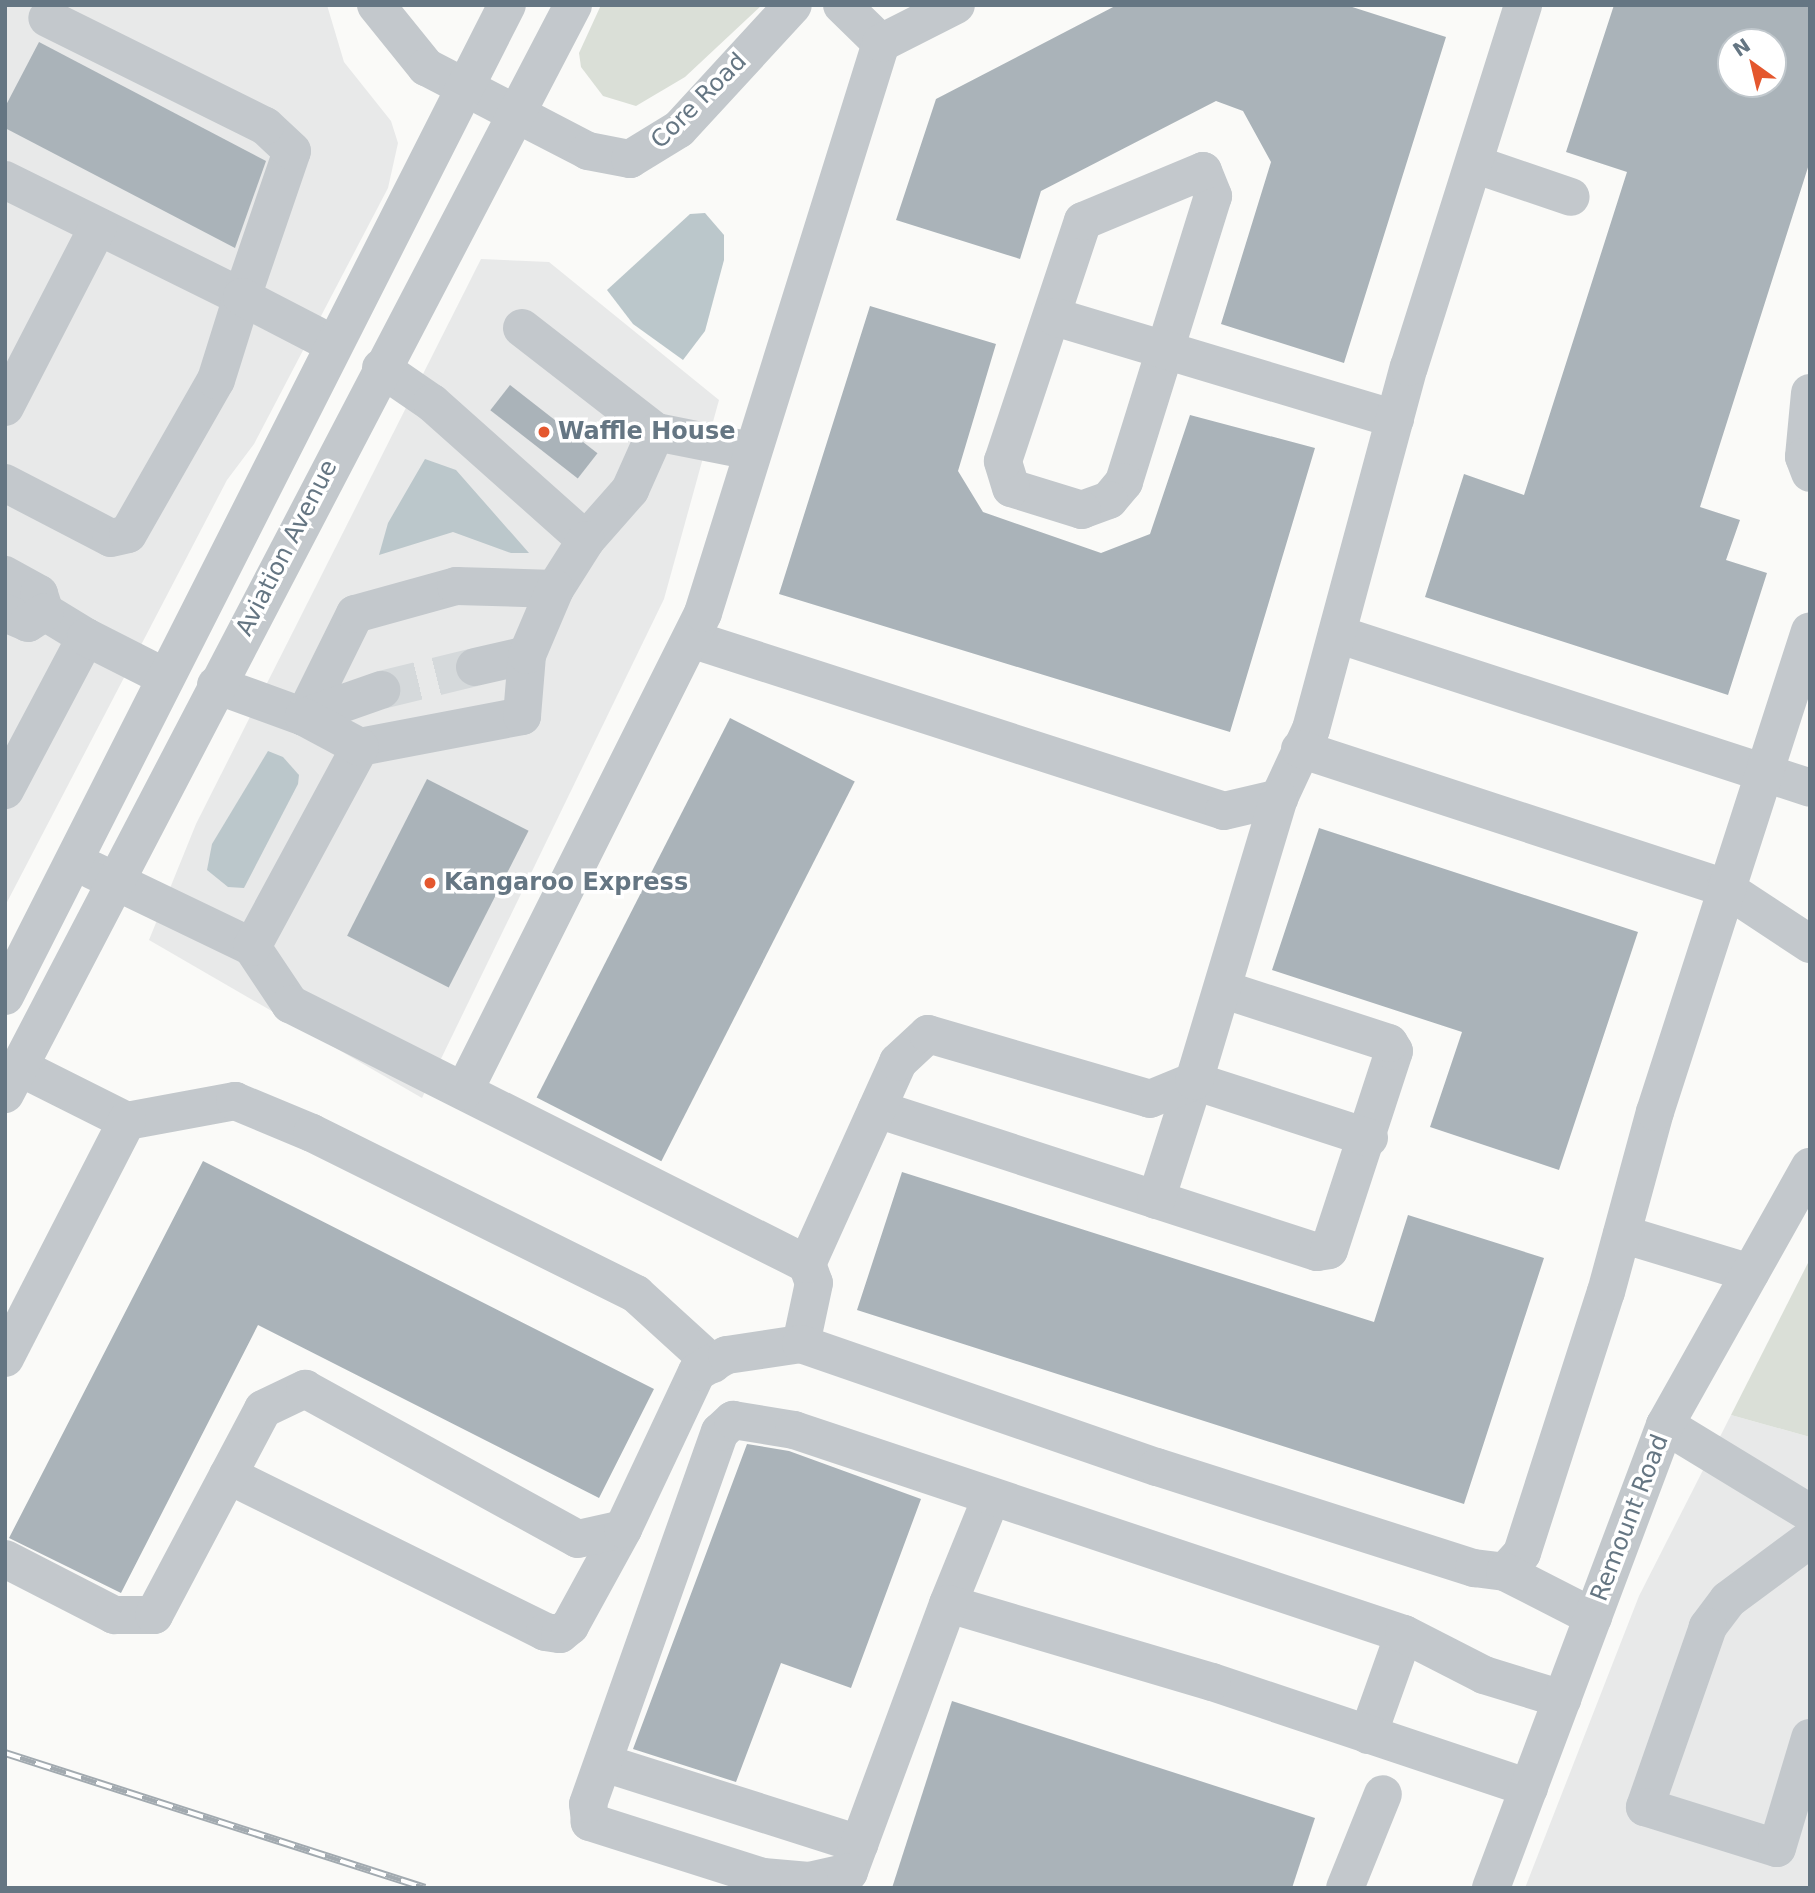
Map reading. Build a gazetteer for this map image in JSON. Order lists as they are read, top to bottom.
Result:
{
  "streets": {
    "street": ["Core Road", "Aviation Avenue", "Remount Road"]
  },
  "crossings": [
    ["Core Road", "Aviation Avenue"]
  ],
  "places": ["Waffle House", "Kangaroo Express"],
  "north": "top left"
}
